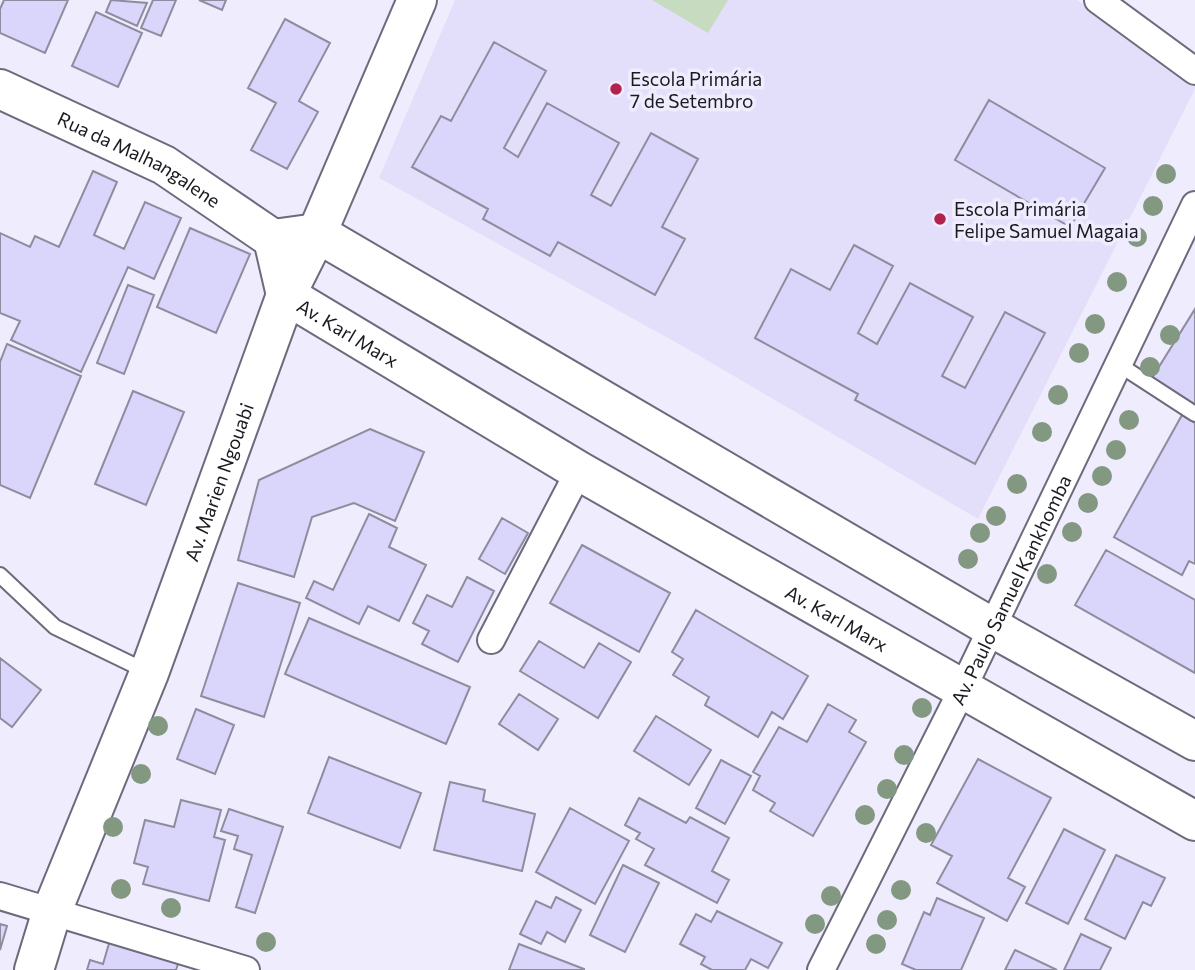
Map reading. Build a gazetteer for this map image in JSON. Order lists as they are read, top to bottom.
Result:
{
  "streets": {
    "street": [
      "Rua da Malhangalene",
      "Av. Karl Marx",
      "Av. Marien Ngouabi",
      "Av. Paulo Samuel Kankhomba"
    ]
  },
  "crossings": [
    ["Rua da Malhangalene", "Av. Karl Marx"],
    ["Av. Karl Marx", "Av. Marien Ngouabi"],
    ["Av. Karl Marx", "Av. Paulo Samuel Kankhomba"]
  ],
  "places": ["Escola Primária 7 de Setembro", "Escola Primária Felipe Samuel Magaia"]
}
